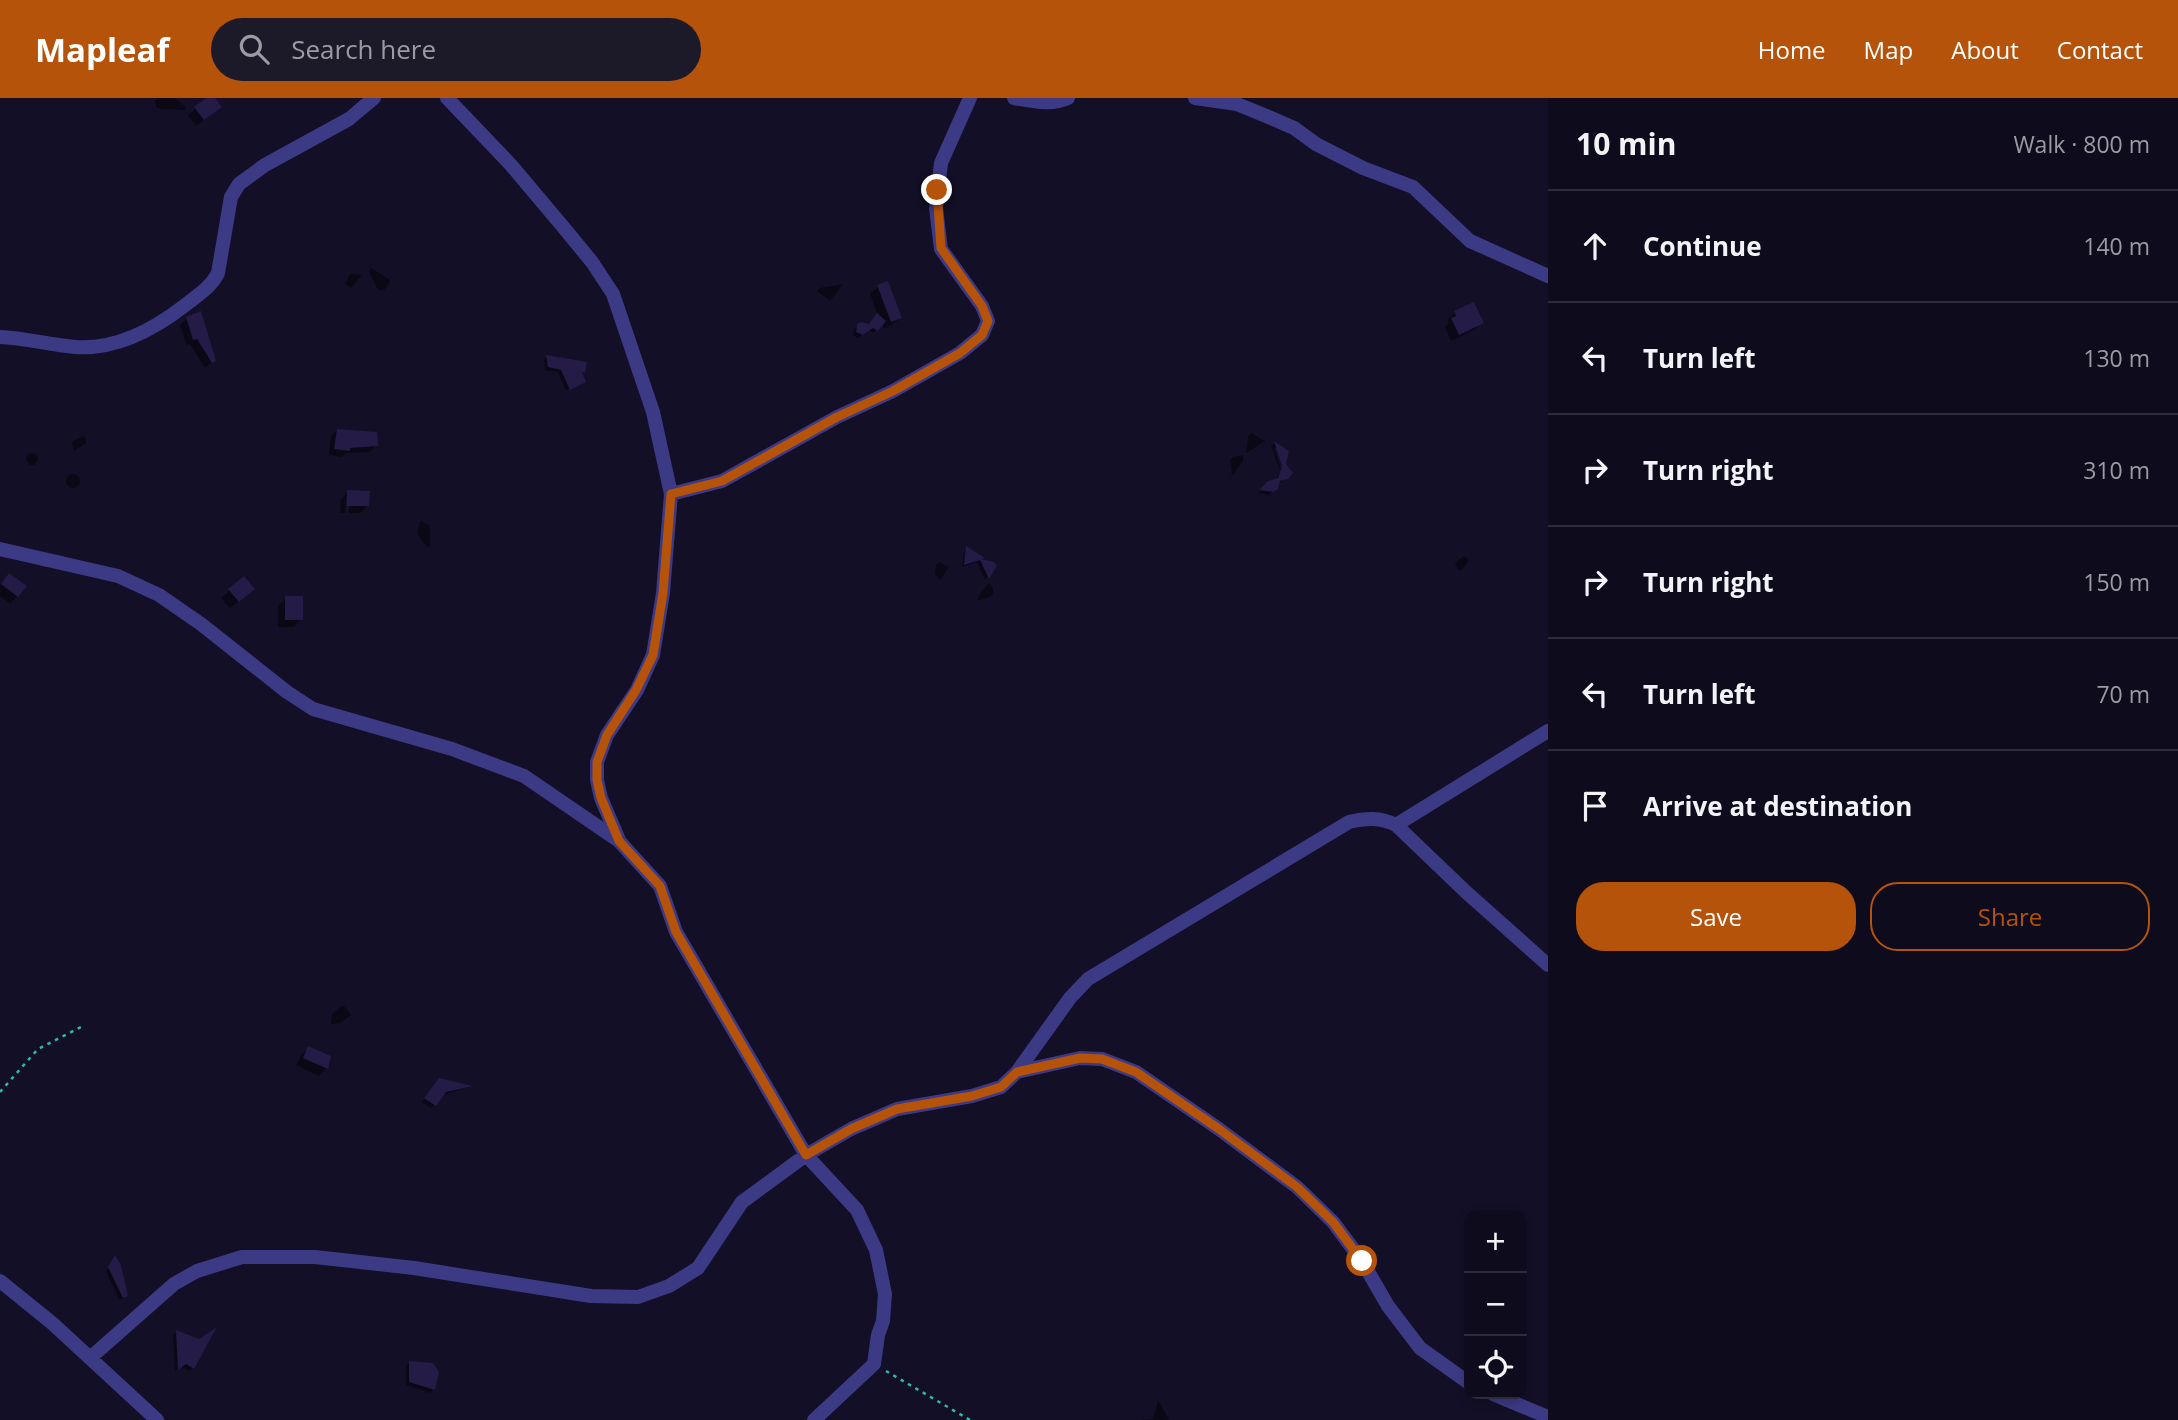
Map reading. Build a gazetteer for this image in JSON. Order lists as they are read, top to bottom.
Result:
{
  "page": {
    "header": "Mapleaf",
    "search": "Search here",
    "nav": [
      "Home",
      "Map",
      "About",
      "Contact"
    ],
    "heading": ["10 min", "Walk · 800 m"],
    "list": [
      ["Continue", "140 m"],
      ["Turn left", "130 m"],
      ["Turn right", "310 m"],
      ["Turn right", "150 m"],
      ["Turn left", "70 m"],
      "Arrive at destination"
    ],
    "buttons": ["Save", "Share"],
    "map_buttons": ["+", "−"]
  }
}
